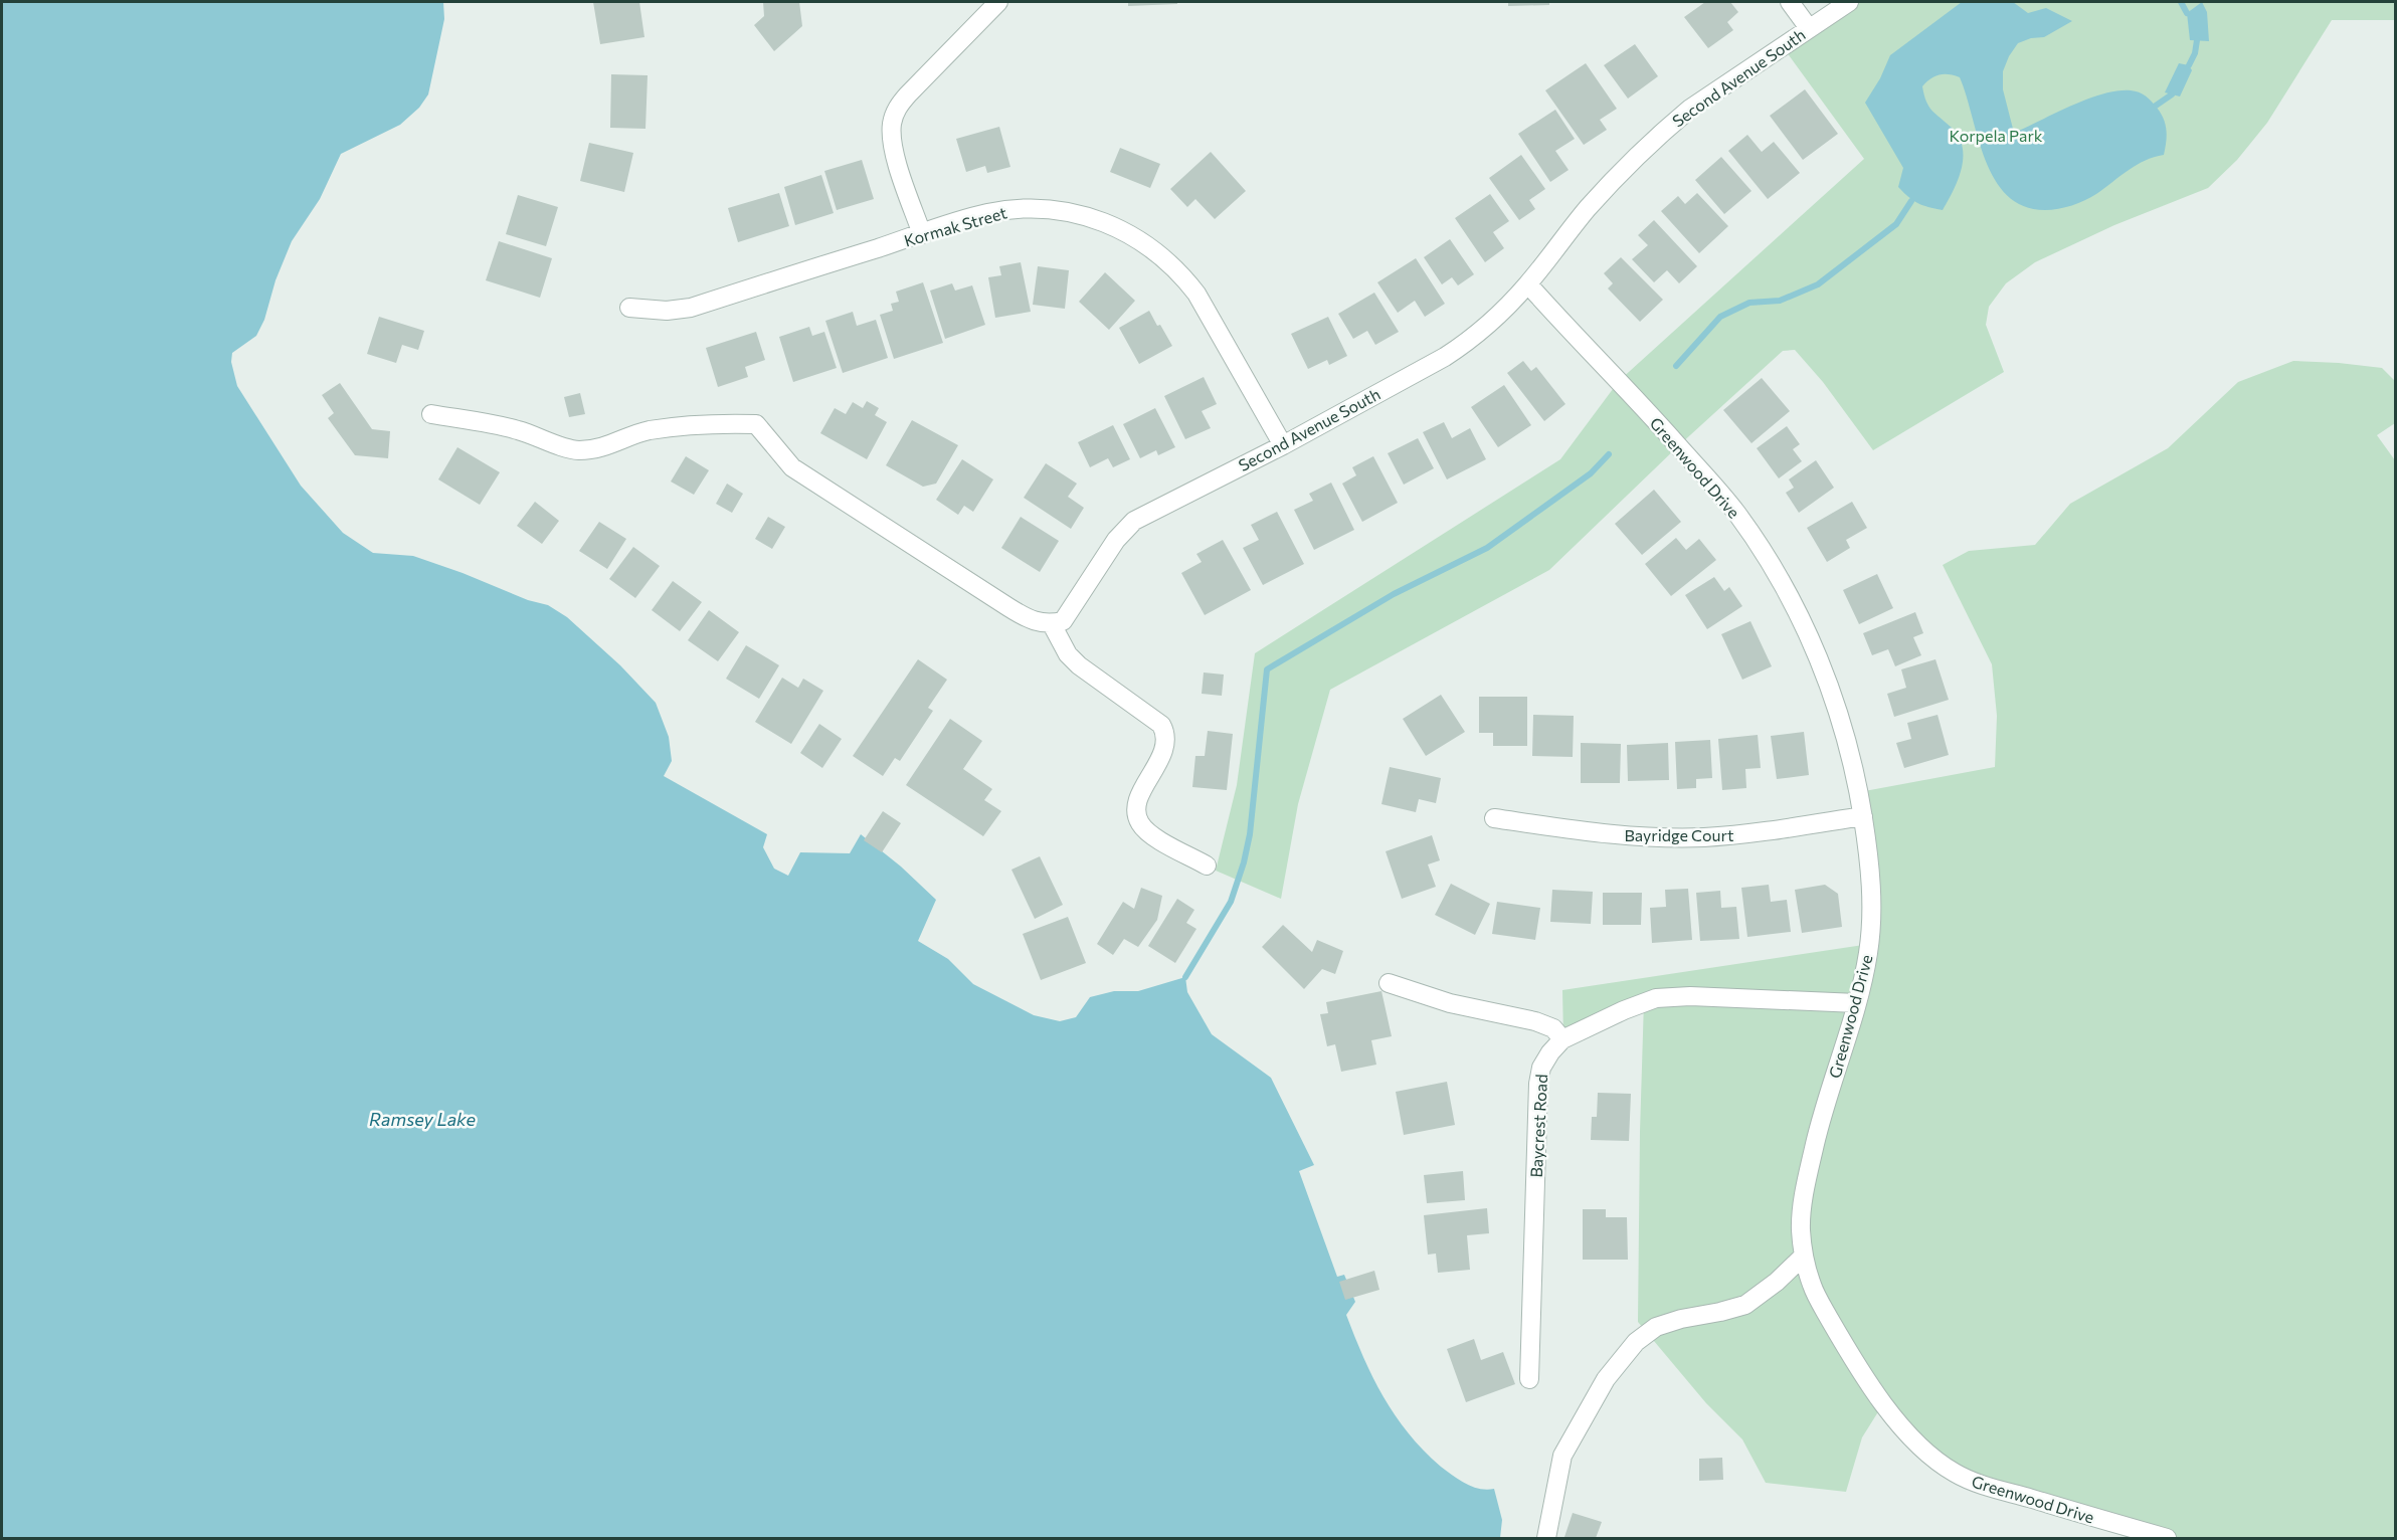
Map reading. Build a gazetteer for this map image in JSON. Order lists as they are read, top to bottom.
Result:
{
  "streets": {
    "street": [
      "Second Avenue South",
      "Kormak Street",
      "Greenwood Drive",
      "Bayridge Court",
      "Baycrest Road"
    ]
  },
  "crossings": [
    ["Second Avenue South", "Kormak Street"],
    ["Second Avenue South", "Greenwood Drive"],
    ["Greenwood Drive", "Bayridge Court"],
    ["Greenwood Drive", "Baycrest Road"]
  ],
  "water": ["Ramsey Lake"],
  "parks": ["Korpela Park"]
}
